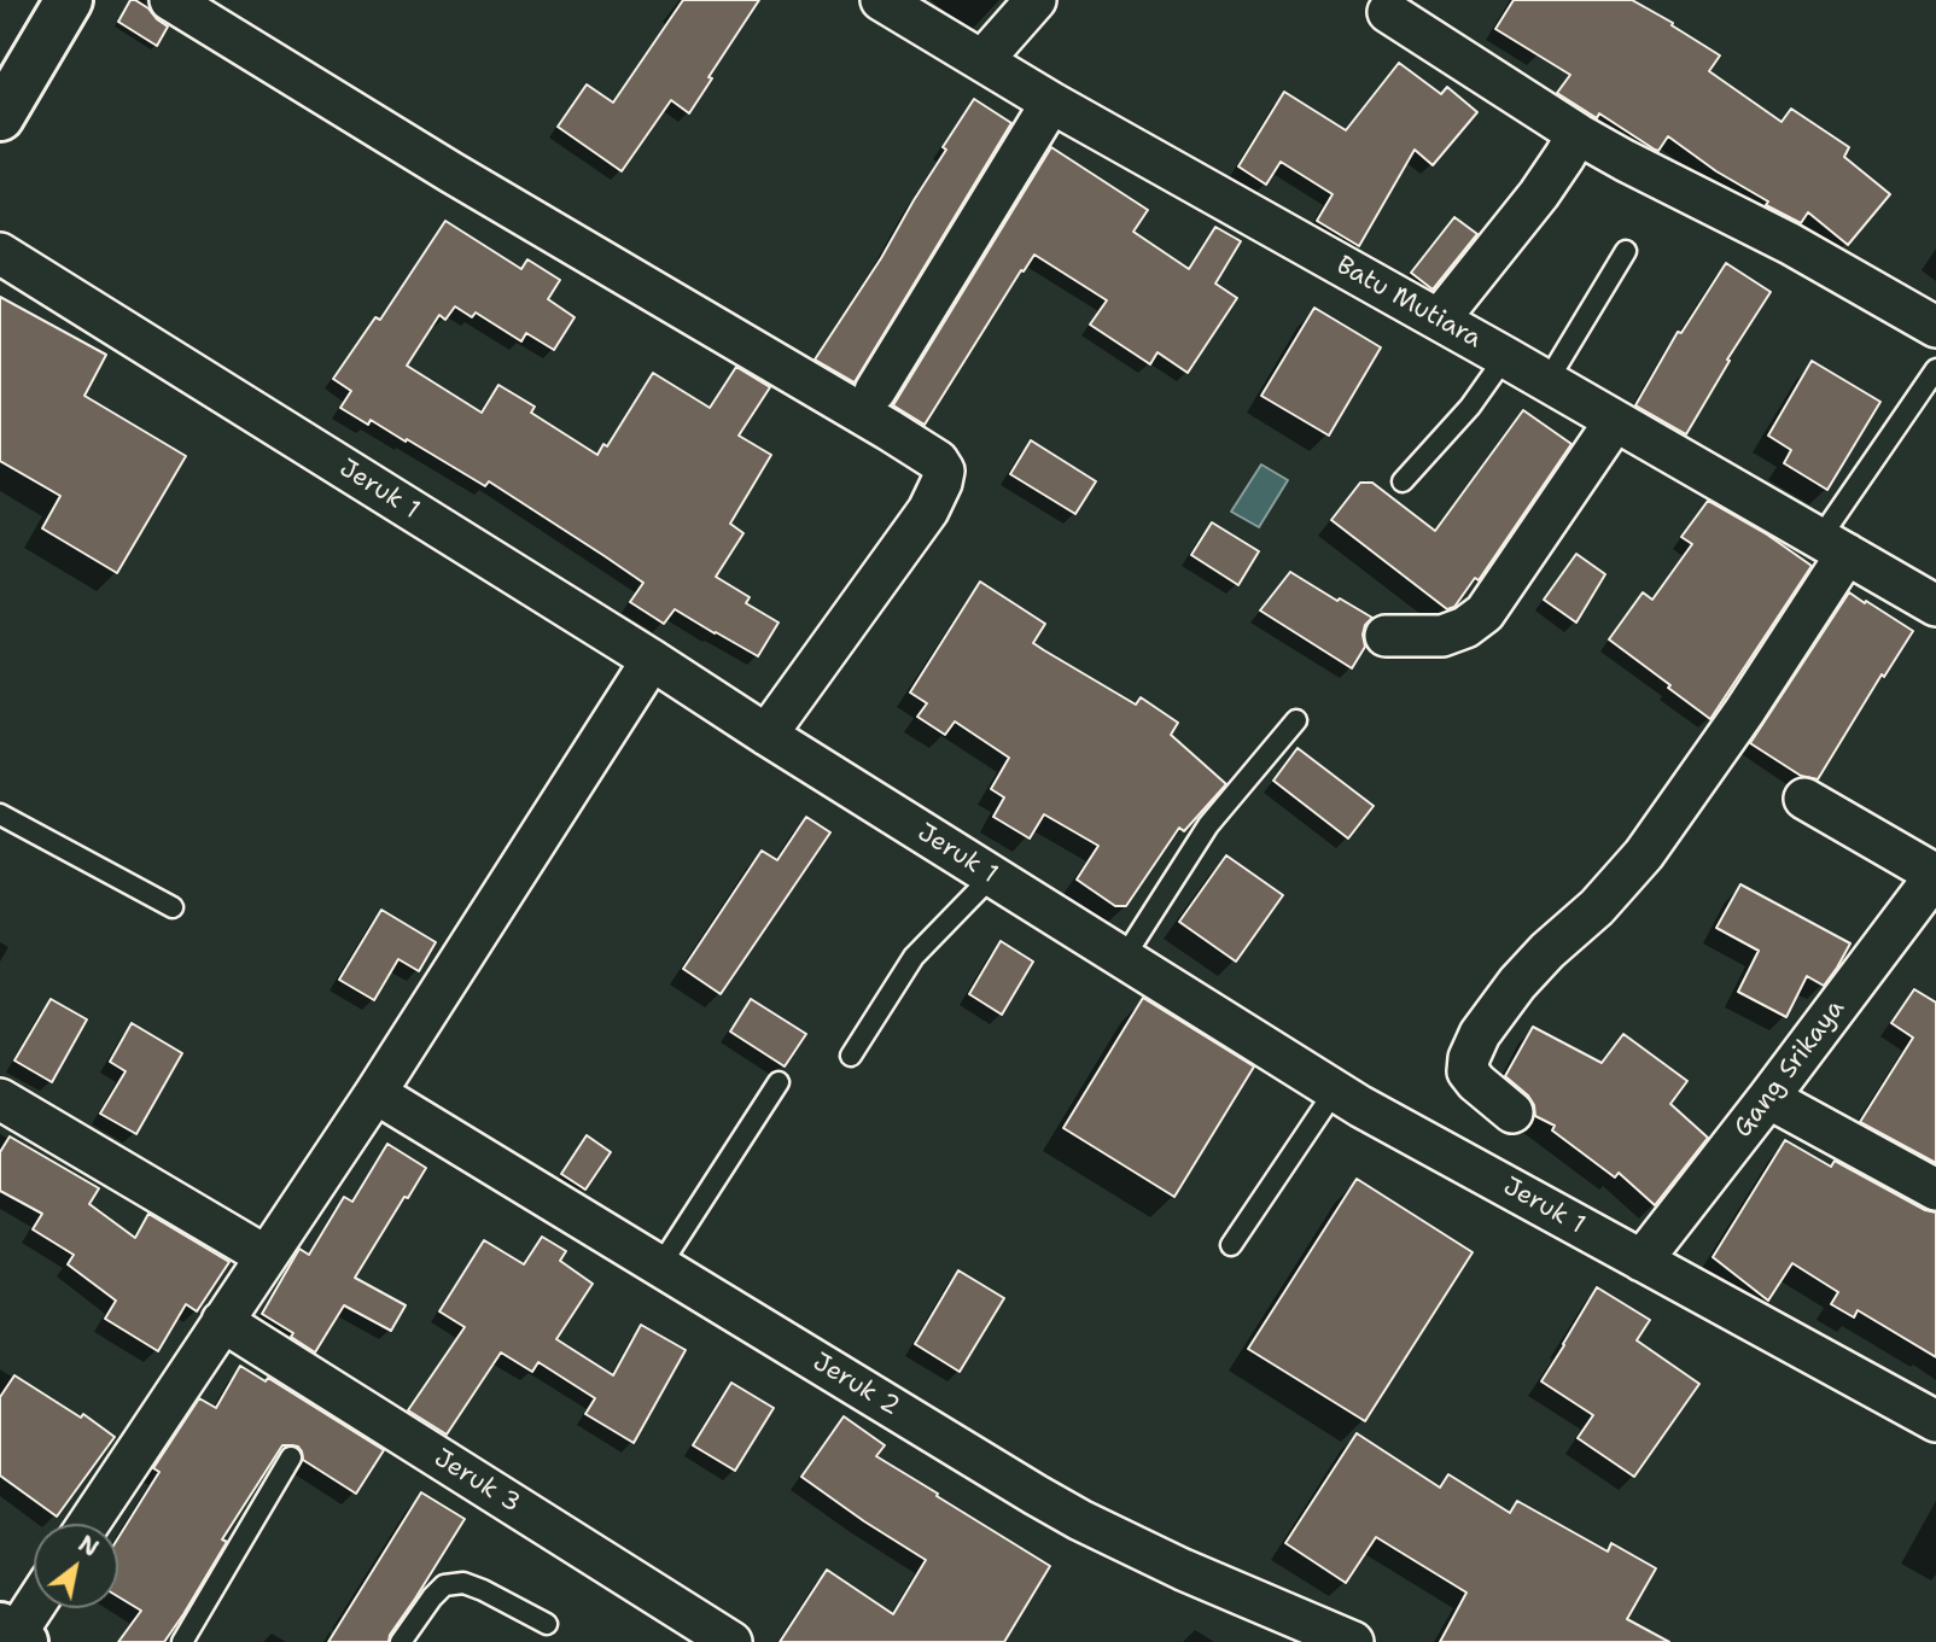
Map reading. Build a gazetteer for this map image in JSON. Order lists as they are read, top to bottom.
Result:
{
  "streets": {
    "street": [
      "Batu Mutiara",
      "Jeruk 1",
      "Gang Srikaya",
      "Jeruk 2",
      "Jeruk 3"
    ]
  },
  "crossings": [
    ["Jeruk 1", "Gang Srikaya"]
  ],
  "north": "top right"
}
